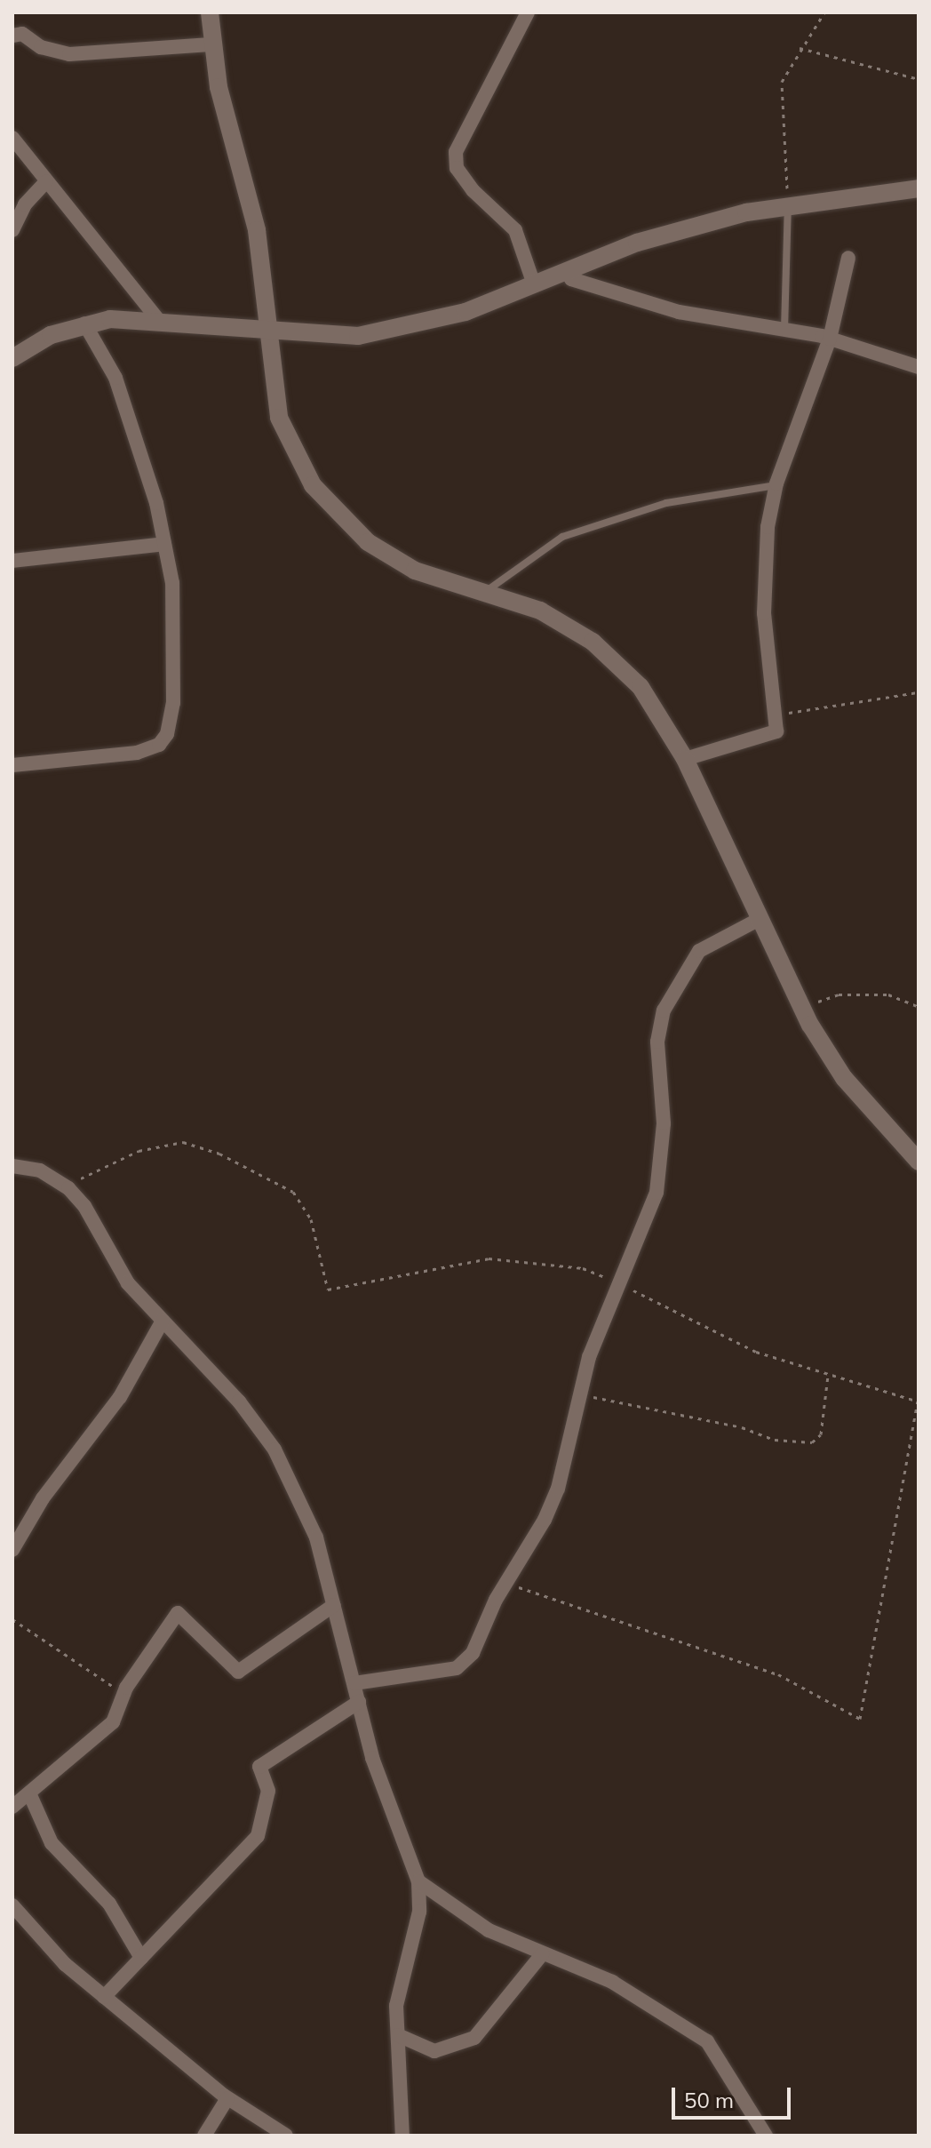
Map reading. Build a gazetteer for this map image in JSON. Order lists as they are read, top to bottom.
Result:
{
  "scale_bar": "50 m"
}
